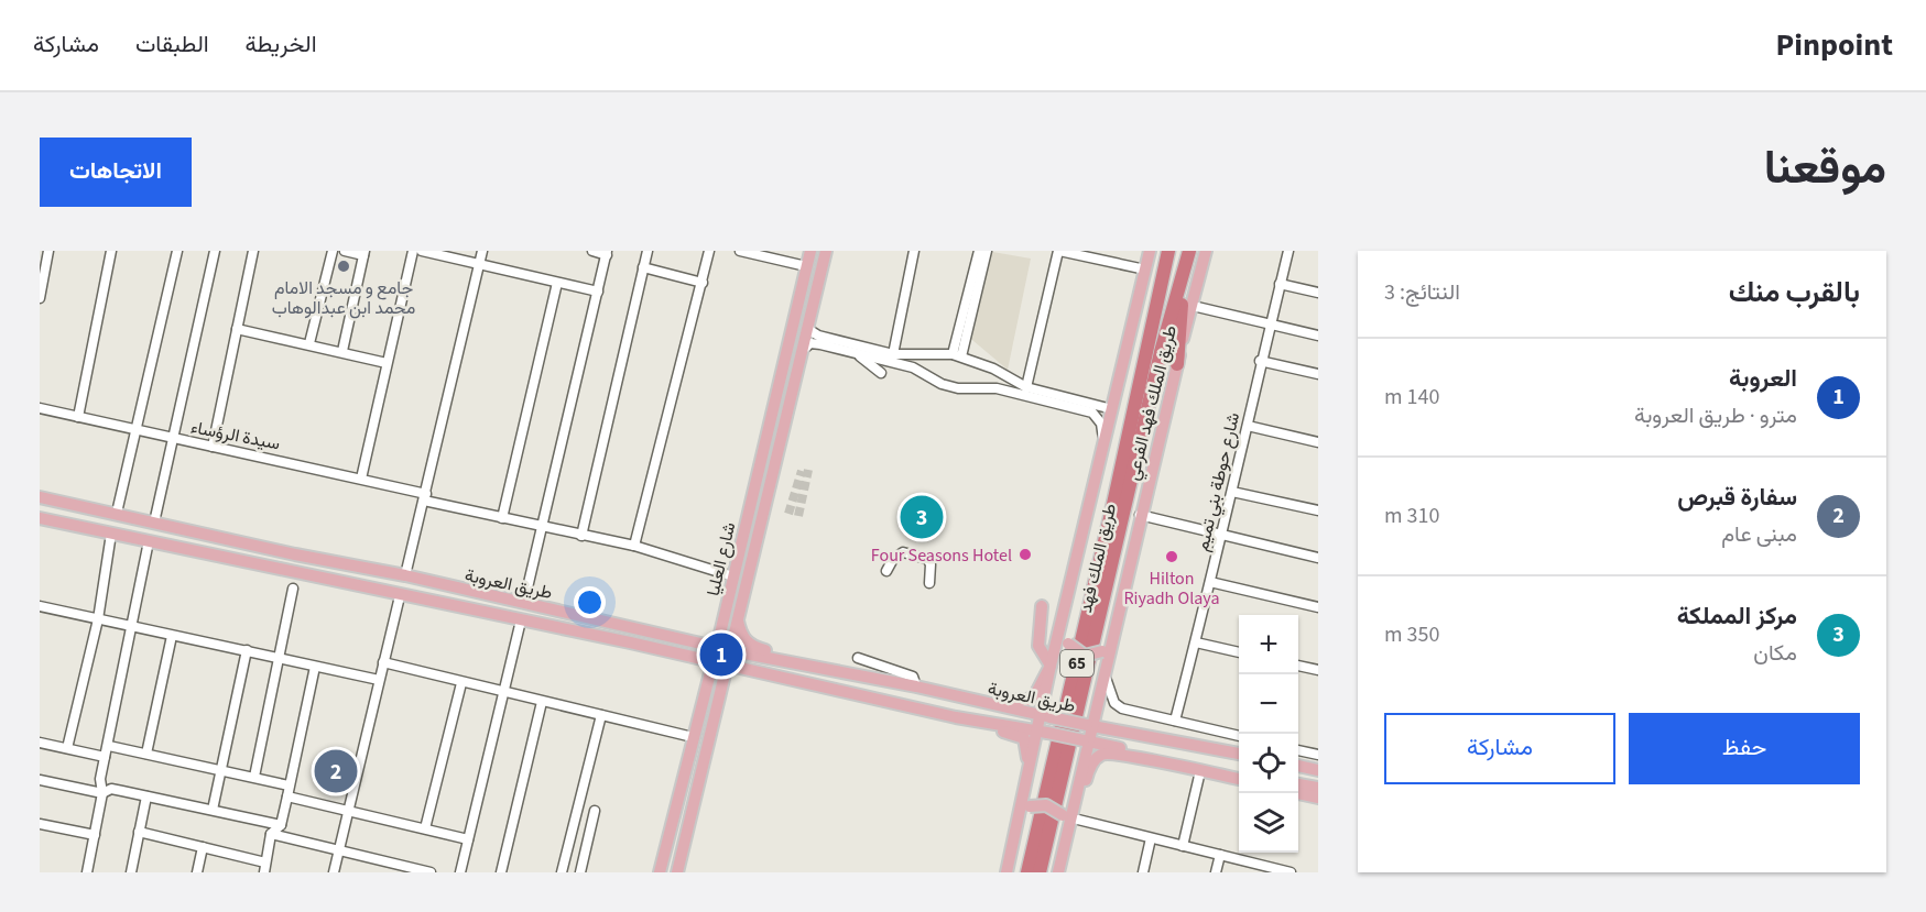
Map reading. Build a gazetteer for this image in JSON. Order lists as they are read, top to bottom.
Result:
{
  "streets": {
    "highway": ["طريق الملك فهد", "65"],
    "main road": ["طريق الملك فهد الفرعي", "شارع العليا", "طريق العروبة"],
    "street": ["سيدة الرؤساء", "شارع حوطة بني تميم"]
  },
  "crossings": [
    ["طريق الملك فهد الفرعي", "طريق العروبة"],
    ["سيدة الرؤساء", "شارع العليا"],
    ["شارع العليا", "طريق العروبة"]
  ],
  "places": ["جامع و مسجد الامام محمد ابن عبدالوهاب", "Four Seasons Hotel", "Hilton Riyadh Olaya"],
  "page": {
    "header": "Pinpoint",
    "nav": ["الخريطة", "الطبقات", "مشاركة"],
    "title": "موقعنا",
    "buttons": [
      "الاتجاهات",
      ["حفظ", "مشاركة"]
    ],
    "heading": ["بالقرب منك", "النتائج: 3"],
    "list": [
      {
        "mark": "1",
        "name": "العروبة",
        "note": "مترو · طريق العروبة",
        "value": "140 m"
      },
      {
        "mark": "2",
        "name": "سفارة قبرص",
        "note": "مبنى عام",
        "value": "310 m"
      },
      {
        "mark": "3",
        "name": "مركز المملكة",
        "note": "مكان",
        "value": "350 m"
      }
    ],
    "pins": ["3", "1", "2"],
    "map_buttons": ["+", "−"]
  }
}
